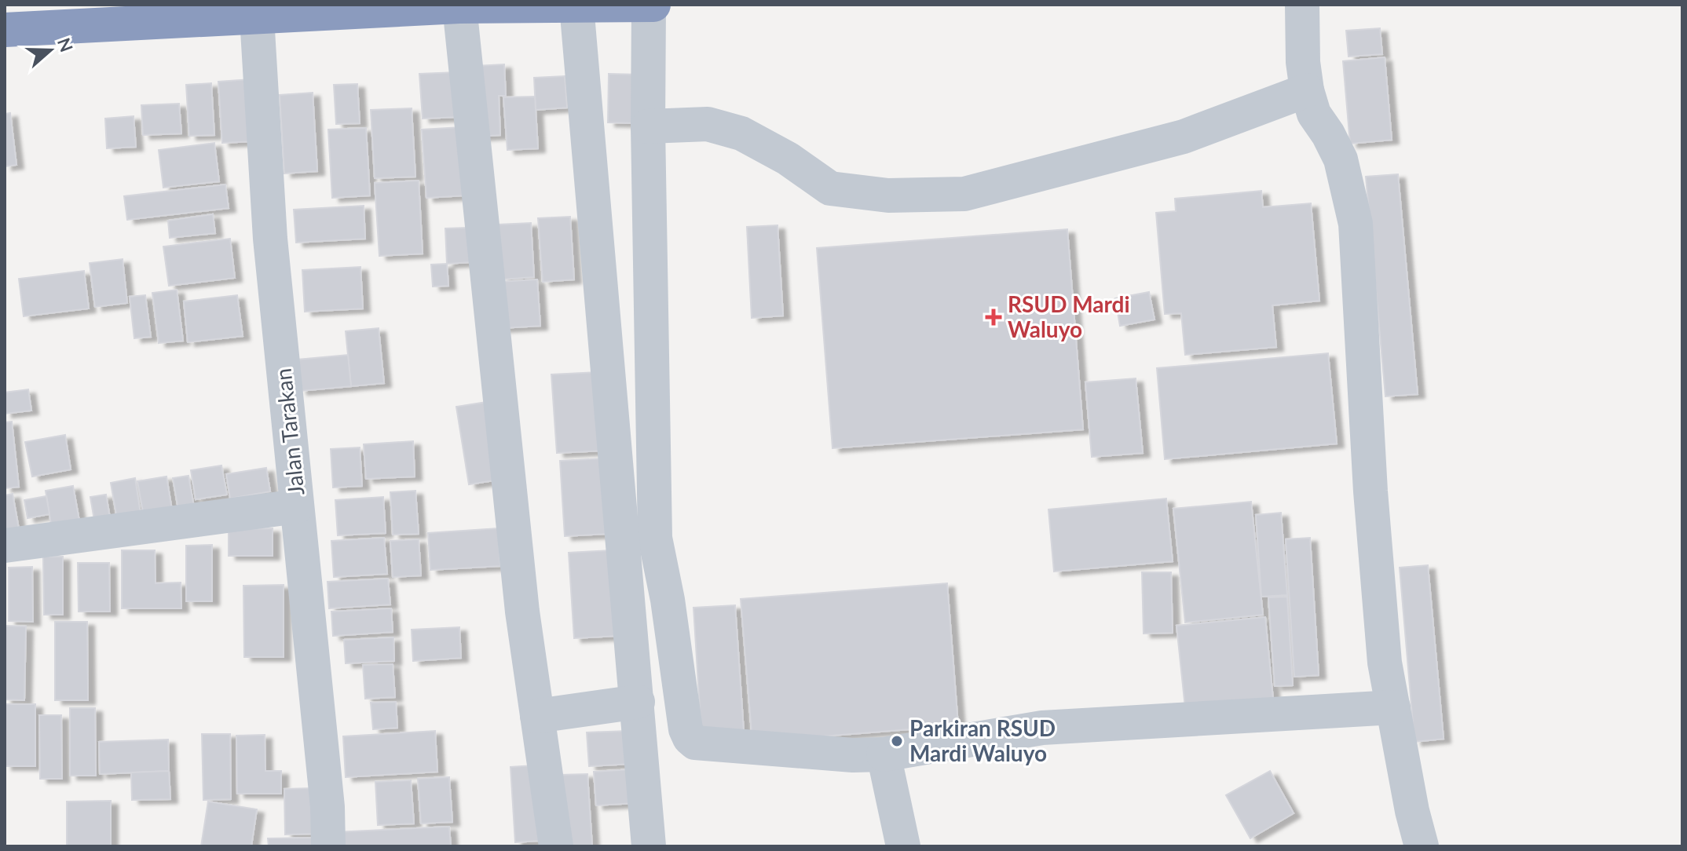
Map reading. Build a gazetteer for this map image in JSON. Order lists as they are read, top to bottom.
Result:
{
  "streets": {
    "street": ["Jalan Tarakan"]
  },
  "places": {
    "health": ["RSUD Mardi Waluyo"],
    "other": ["Parkiran RSUD Mardi Waluyo"]
  },
  "north": "right"
}
